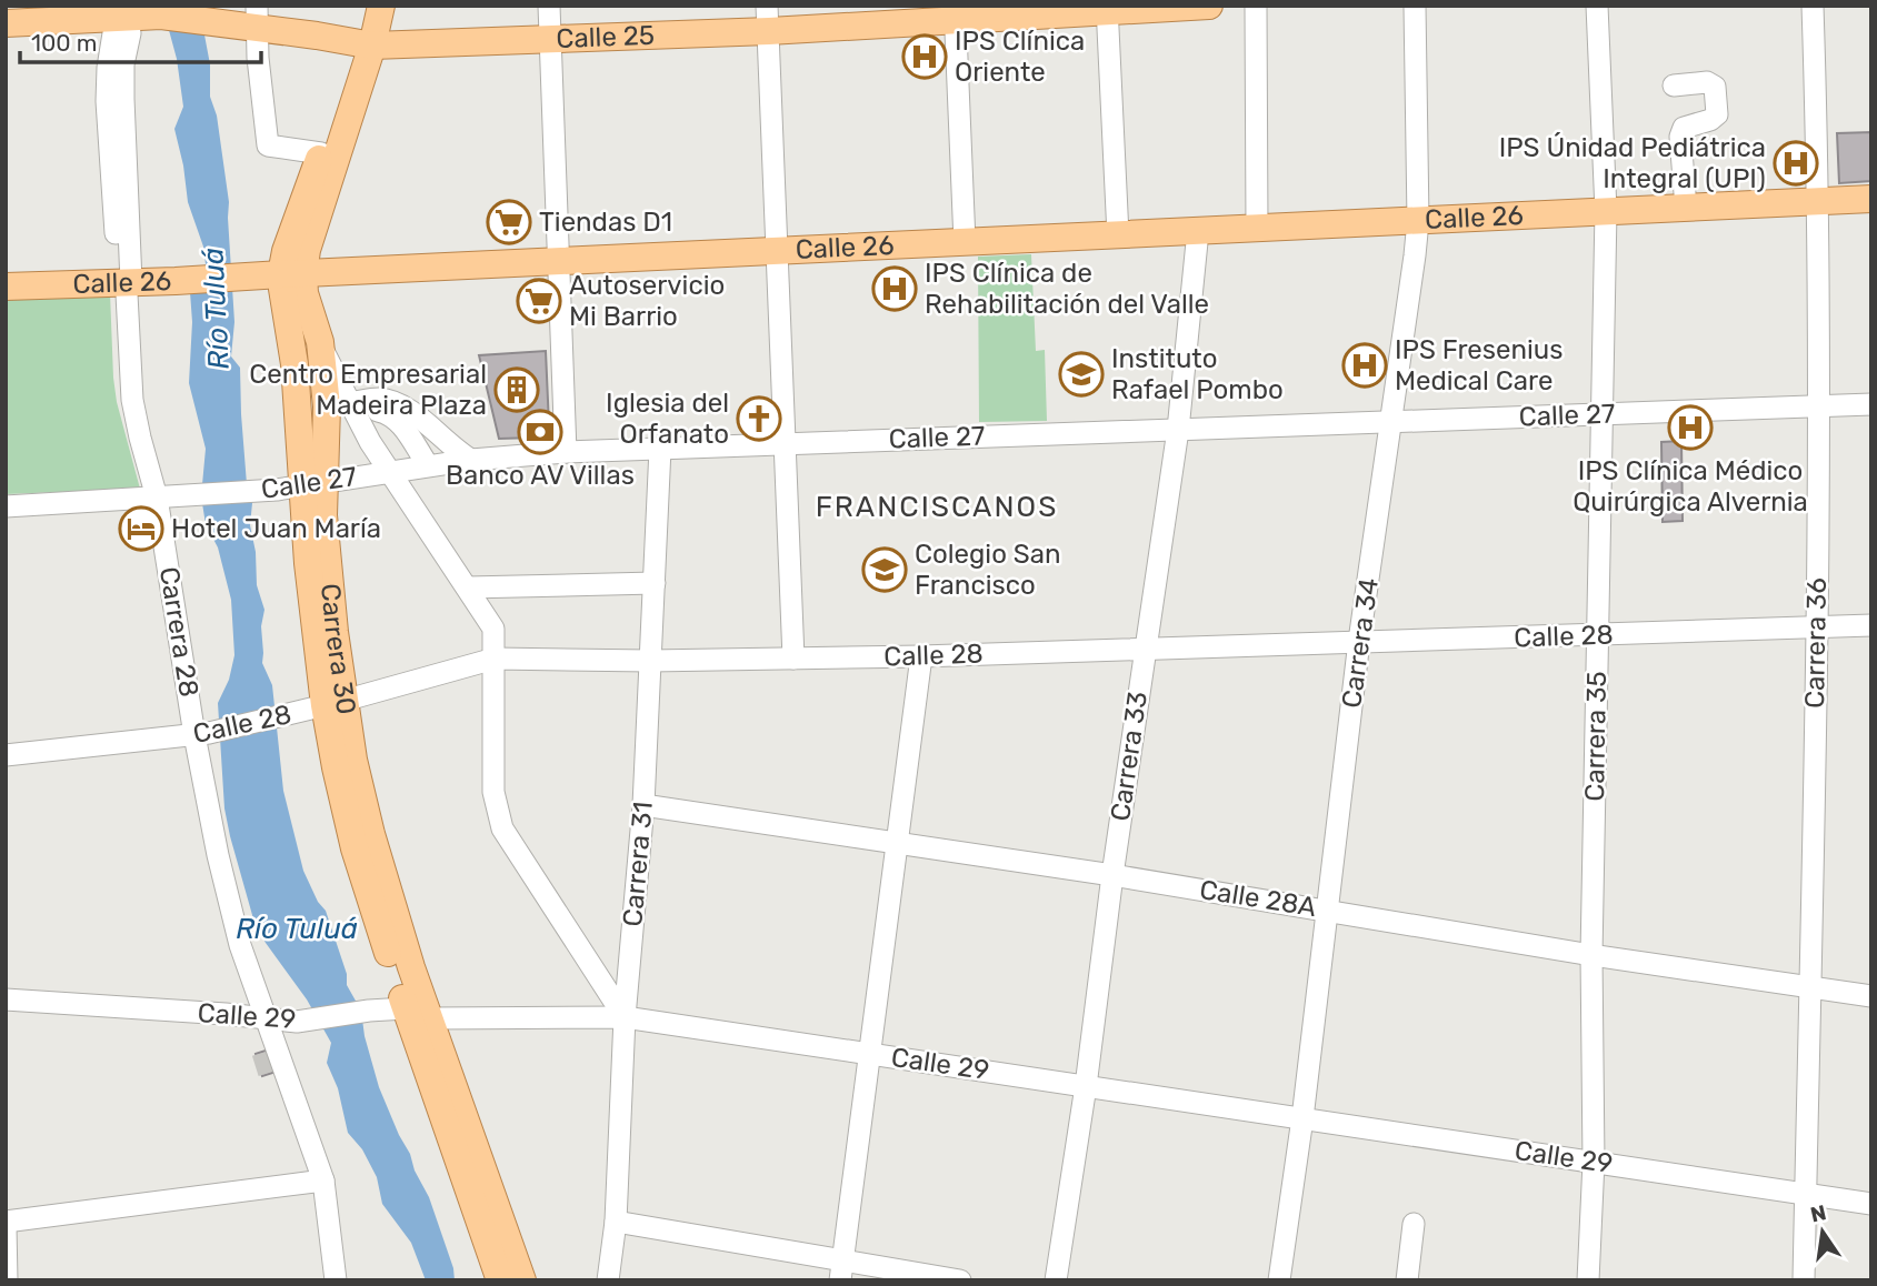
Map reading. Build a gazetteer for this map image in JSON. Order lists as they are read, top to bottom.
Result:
{
  "streets": {
    "main road": ["Calle 25", "Calle 26", "Carrera 30"],
    "street": [
      "Calle 27",
      "Carrera 28",
      "Calle 28",
      "Carrera 34",
      "Carrera 36",
      "Carrera 35",
      "Carrera 33",
      "Carrera 31",
      "Calle 28A",
      "Calle 29"
    ]
  },
  "crossings": [
    ["Calle 25", "Carrera 28"],
    ["Calle 25", "Carrera 30"],
    ["Calle 26", "Carrera 28"],
    ["Calle 26", "Carrera 34"],
    ["Calle 26", "Carrera 36"],
    ["Calle 26", "Carrera 30"],
    ["Calle 26", "Carrera 35"],
    ["Calle 26", "Carrera 33"],
    ["Calle 27", "Carrera 28"],
    ["Calle 27", "Carrera 34"],
    ["Calle 27", "Carrera 36"],
    ["Calle 27", "Carrera 30"],
    ["Calle 27", "Carrera 35"],
    ["Calle 27", "Carrera 33"],
    ["Calle 27", "Carrera 31"],
    ["Carrera 28", "Calle 28"],
    ["Carrera 28", "Calle 29"],
    ["Calle 28", "Carrera 34"],
    ["Calle 28", "Carrera 36"],
    ["Calle 28", "Carrera 30"],
    ["Calle 28", "Carrera 35"],
    ["Calle 28", "Carrera 33"],
    ["Calle 28", "Carrera 31"],
    ["Carrera 34", "Calle 28A"],
    ["Carrera 34", "Calle 29"],
    ["Carrera 36", "Calle 28A"],
    ["Carrera 36", "Calle 29"],
    ["Carrera 30", "Calle 29"],
    ["Carrera 35", "Calle 28A"],
    ["Carrera 35", "Calle 29"],
    ["Carrera 33", "Calle 28A"],
    ["Carrera 33", "Calle 29"],
    ["Carrera 31", "Calle 28A"],
    ["Carrera 31", "Calle 29"]
  ],
  "districts": ["FRANCISCANOS"],
  "water": ["Río Tuluá"],
  "places": {
    "hospital": [
      "IPS Clínica Oriente",
      "IPS Únidad Pediátrica Integral (UPI)",
      "IPS Clínica de Rehabilitación del Valle",
      "IPS Fresenius Medical Care",
      "IPS Clínica Médico Quirúrgica Alvernia"
    ],
    "supermarket": ["Tiendas D1", "Autoservicio Mi Barrio"],
    "school or university": ["Instituto Rafael Pombo", "Colegio San Francisco"],
    "building": ["Centro Empresarial Madeira Plaza"],
    "church": ["Iglesia del Orfanato"],
    "bank": ["Banco AV Villas"],
    "hotel": ["Hotel Juan María"]
  },
  "scale_bar": "100 m",
  "north": "top"
}
